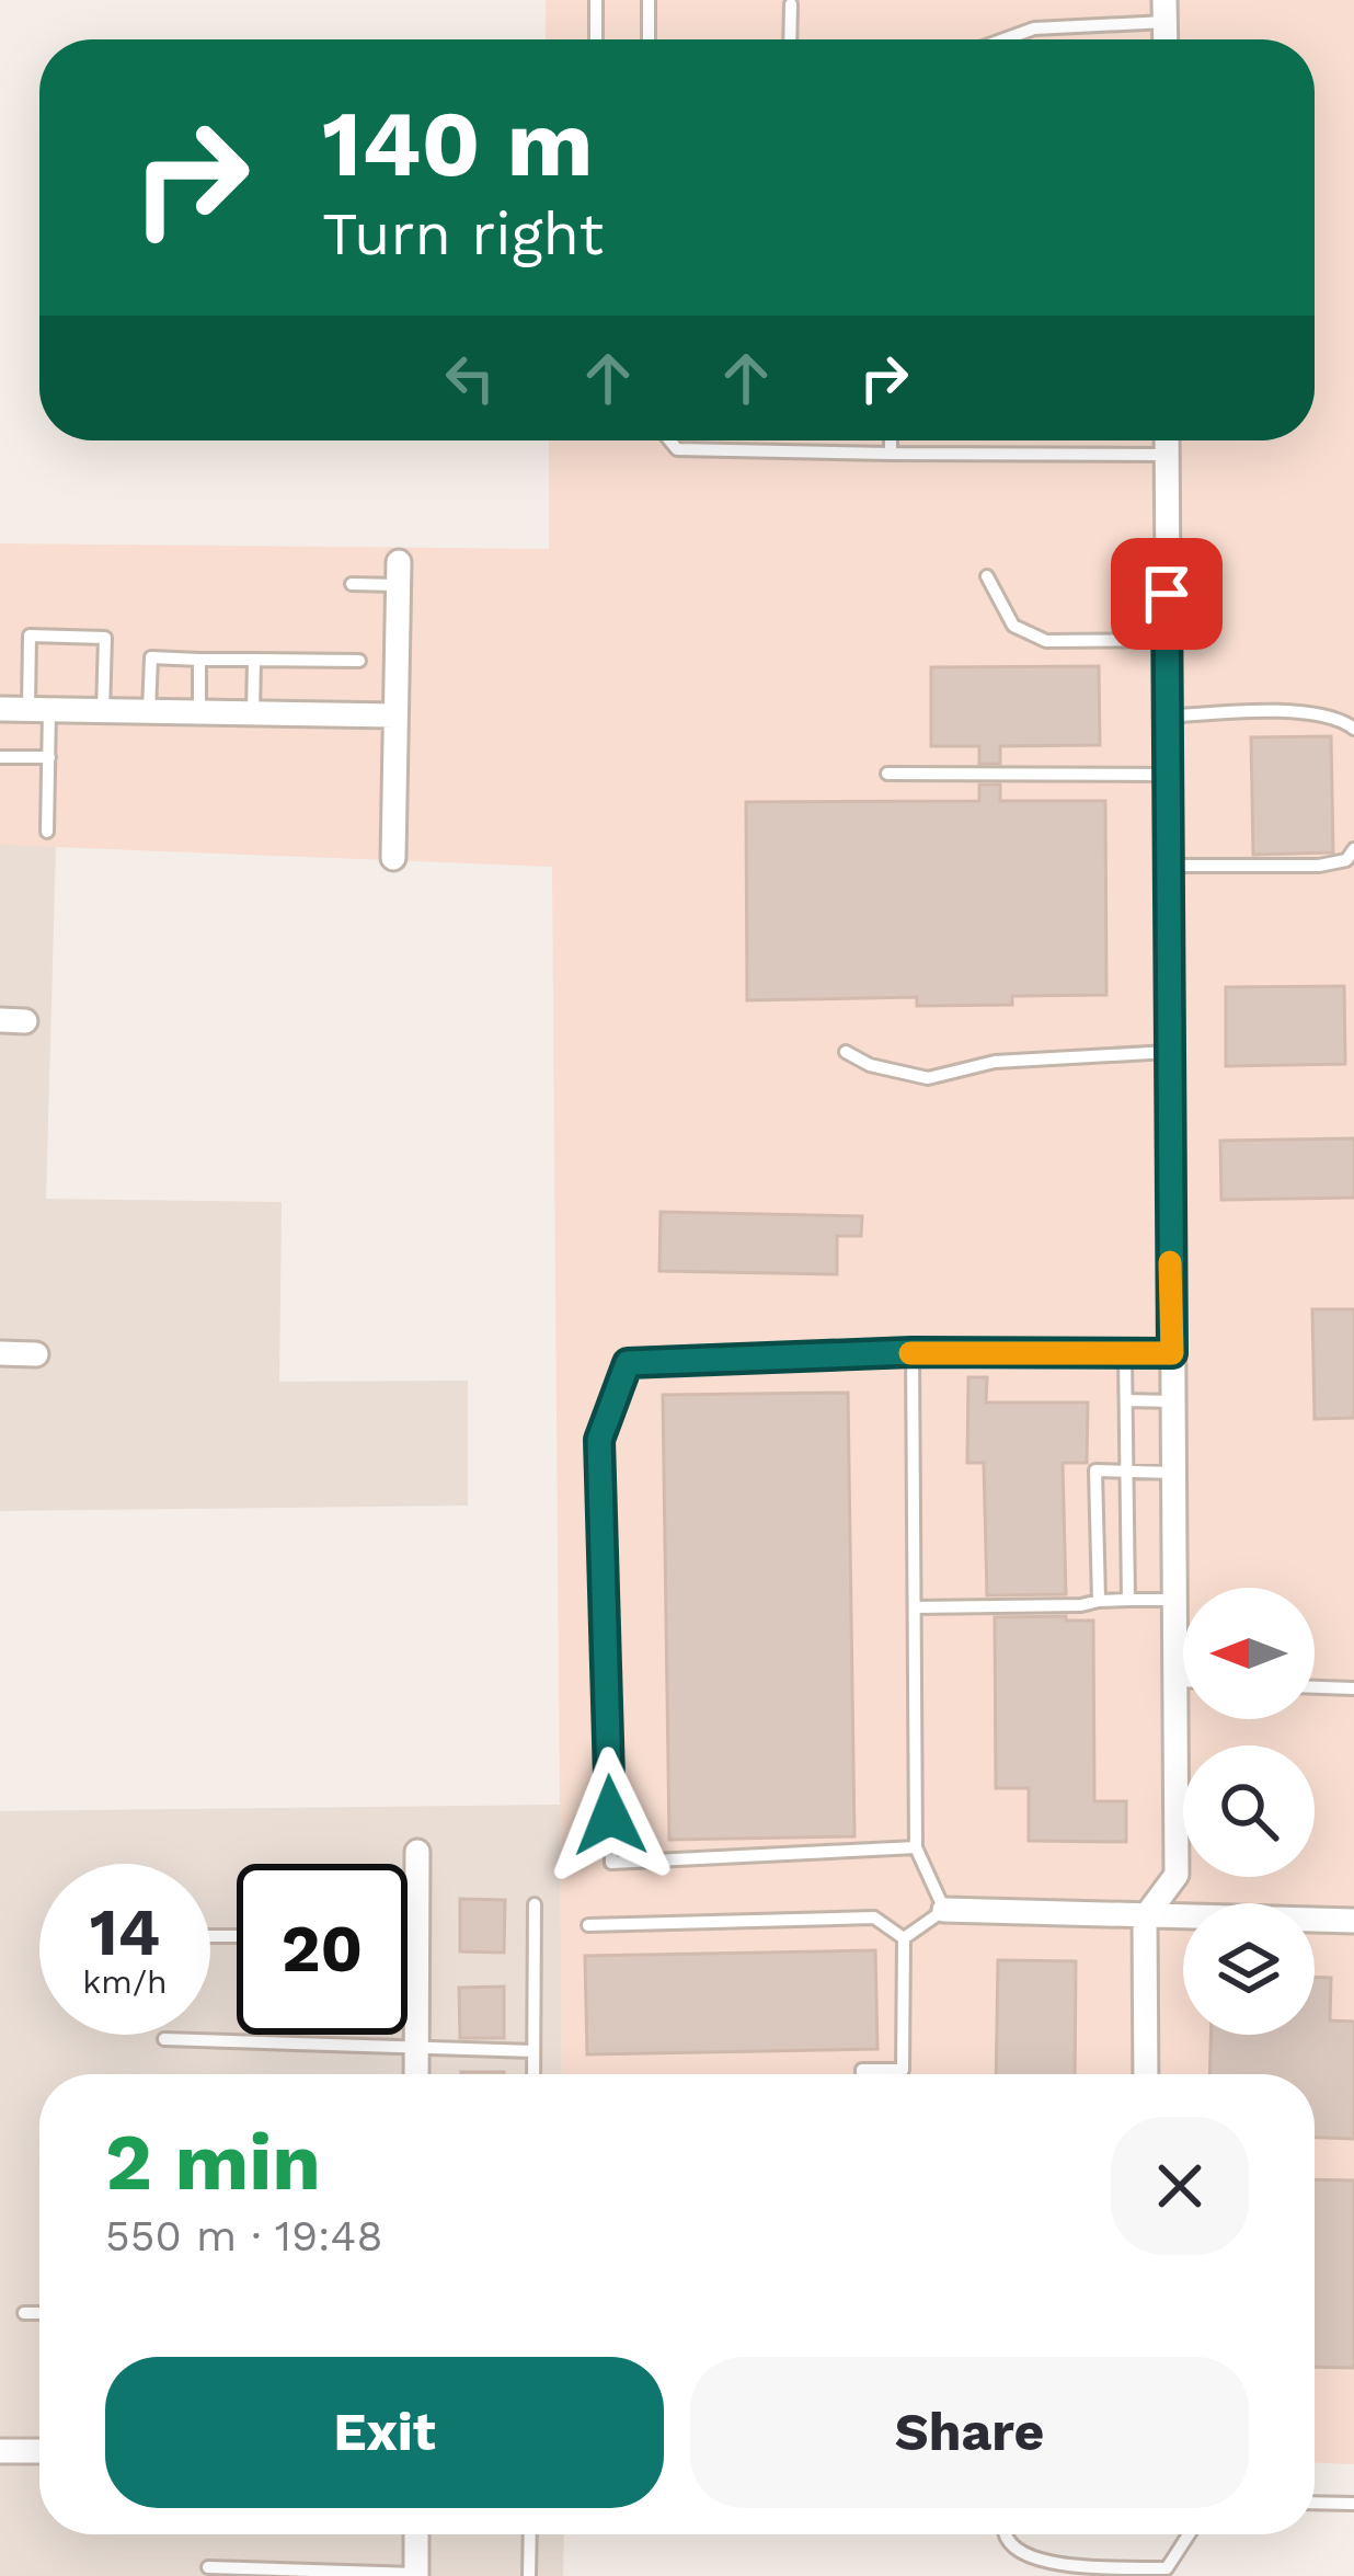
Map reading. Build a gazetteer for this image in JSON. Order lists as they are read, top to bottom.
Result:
{
  "north": "left",
  "page": {
    "turn": ["140 m", "Turn right"],
    "speed": "14 km/h",
    "limit": "20",
    "heading": ["2 min", "550 m · 19:48"],
    "buttons": ["Exit", "Share"]
  }
}
